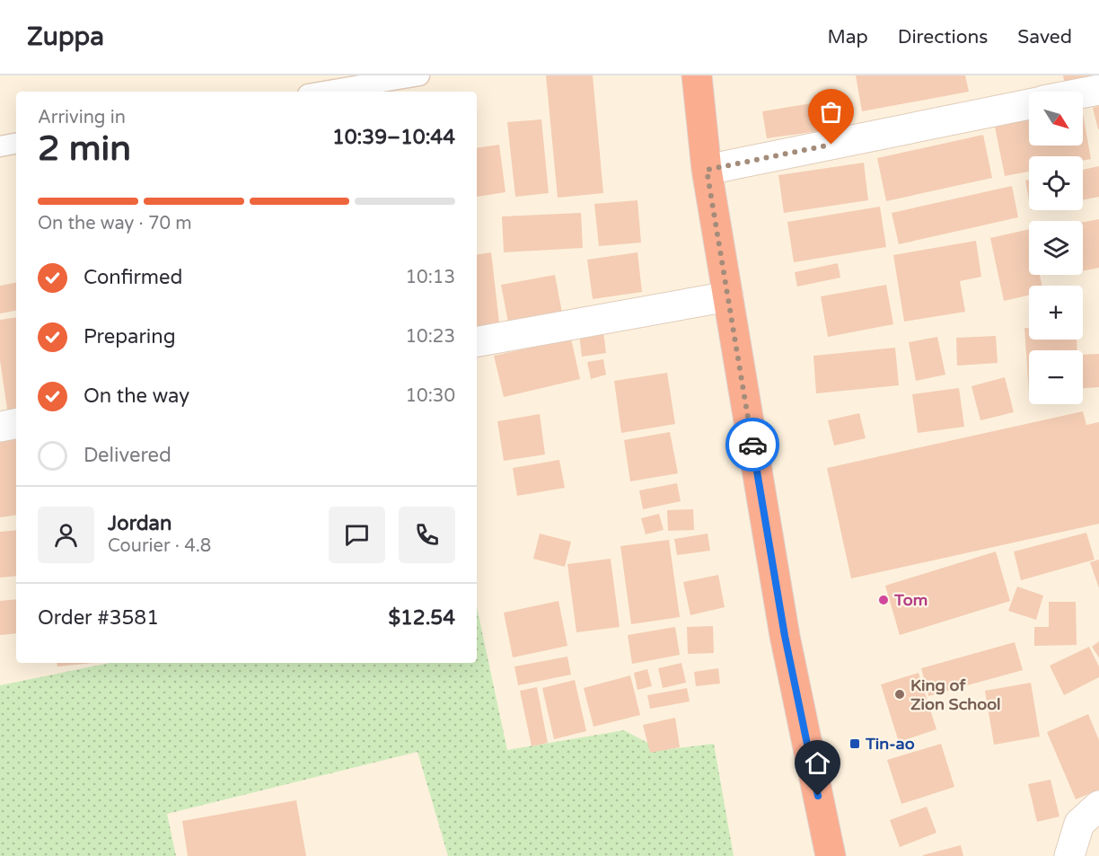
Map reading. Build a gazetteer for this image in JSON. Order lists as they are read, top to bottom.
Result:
{
  "places": {
    "other": ["Tom", "King of Zion School"],
    "transit": ["Tin-ao"]
  },
  "north": "bottom right",
  "page": {
    "header": "Zuppa",
    "nav": ["Map", "Directions", "Saved"],
    "map_buttons": ["+", "−"],
    "heading": ["2 min", "Arriving in", "10:39–10:44"],
    "panel": [
      "Jordan",
      "Courier · 4.8",
      "Order #3581",
      "$12.54"
    ],
    "bar": "On the way · 70 m",
    "list": [
      ["Confirmed", "10:13"],
      ["Preparing", "10:23"],
      ["On the way", "10:30"],
      "Delivered"
    ]
  }
}
